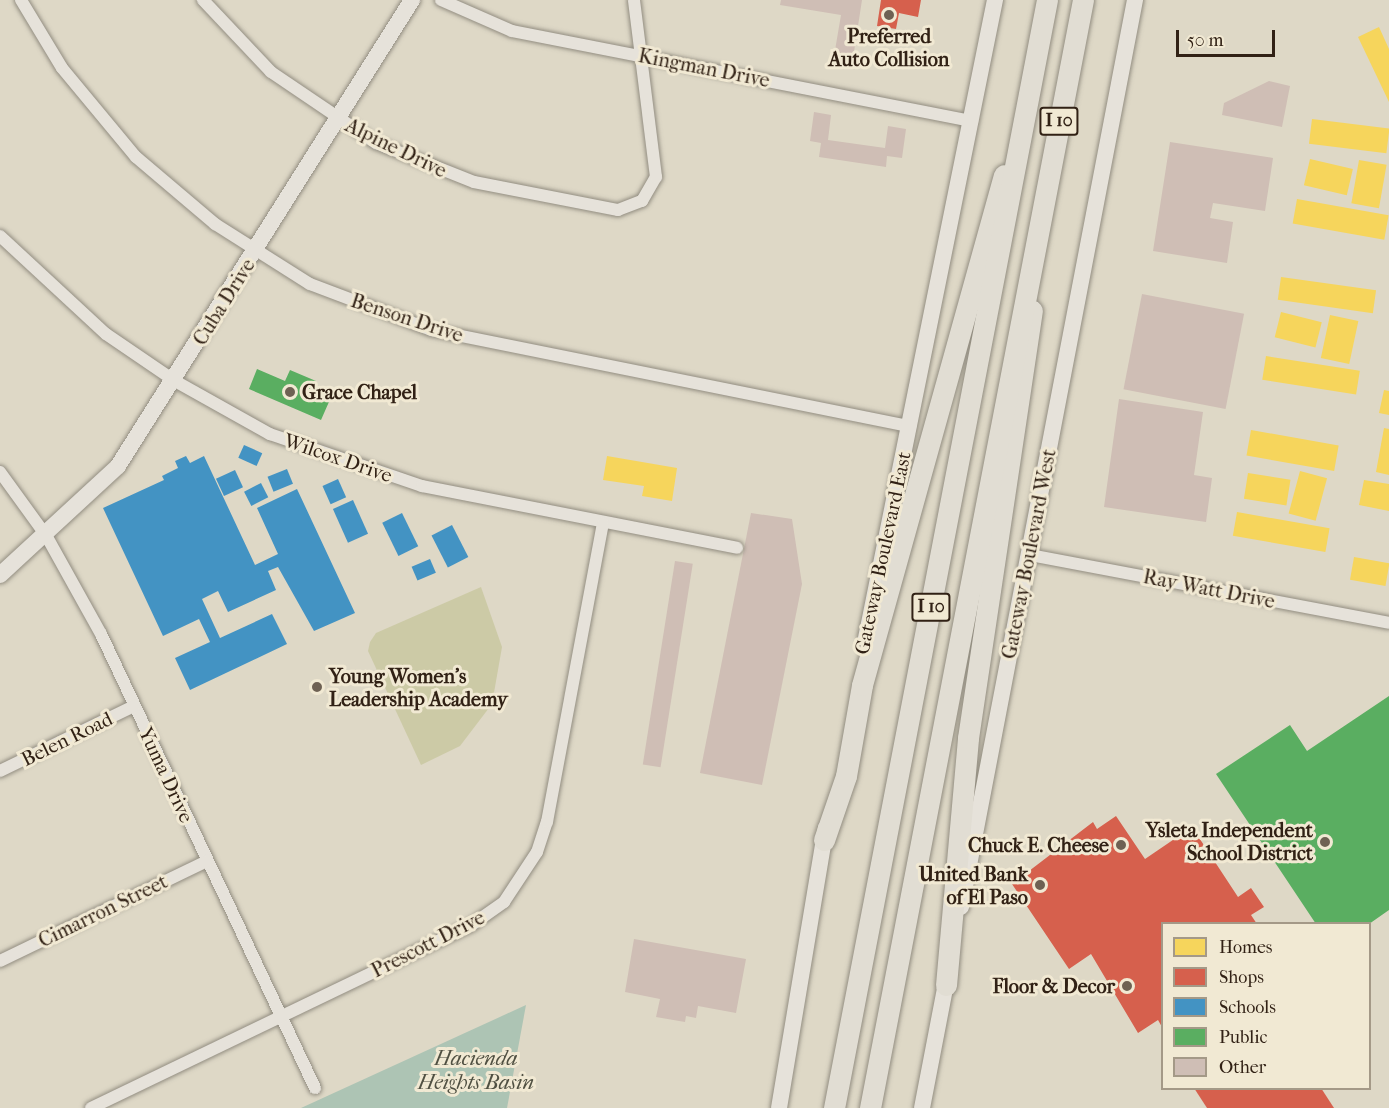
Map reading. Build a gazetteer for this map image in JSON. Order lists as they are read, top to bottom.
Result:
{
  "streets": {
    "highway": ["I 10"],
    "main road": ["Cuba Drive", "Gateway Boulevard East", "Gateway Boulevard West"],
    "street": [
      "Kingman Drive",
      "Alpine Drive",
      "Benson Drive",
      "Wilcox Drive",
      "Ray Watt Drive",
      "Belen Road",
      "Yuma Drive",
      "Cimarron Street",
      "Prescott Drive"
    ]
  },
  "crossings": [
    ["Kingman Drive", "Alpine Drive"],
    ["Kingman Drive", "Gateway Boulevard East"],
    ["Alpine Drive", "Cuba Drive"],
    ["Cuba Drive", "Benson Drive"],
    ["Cuba Drive", "Wilcox Drive"],
    ["Cuba Drive", "Yuma Drive"],
    ["Benson Drive", "Gateway Boulevard East"],
    ["Wilcox Drive", "Prescott Drive"],
    ["Gateway Boulevard West", "Ray Watt Drive"],
    ["Belen Road", "Yuma Drive"],
    ["Yuma Drive", "Cimarron Street"],
    ["Yuma Drive", "Prescott Drive"]
  ],
  "water": ["Hacienda Heights Basin"],
  "places": [
    "Preferred Auto Collision",
    "Grace Chapel",
    "Young Women's Leadership Academy",
    "Ysleta Independent School District",
    "Chuck E. Cheese",
    "United Bank of El Paso",
    "Floor & Decor"
  ],
  "legend": [
    "Homes",
    "Shops",
    "Schools",
    "Public",
    "Other"
  ],
  "scale_bar": "50 m"
}
